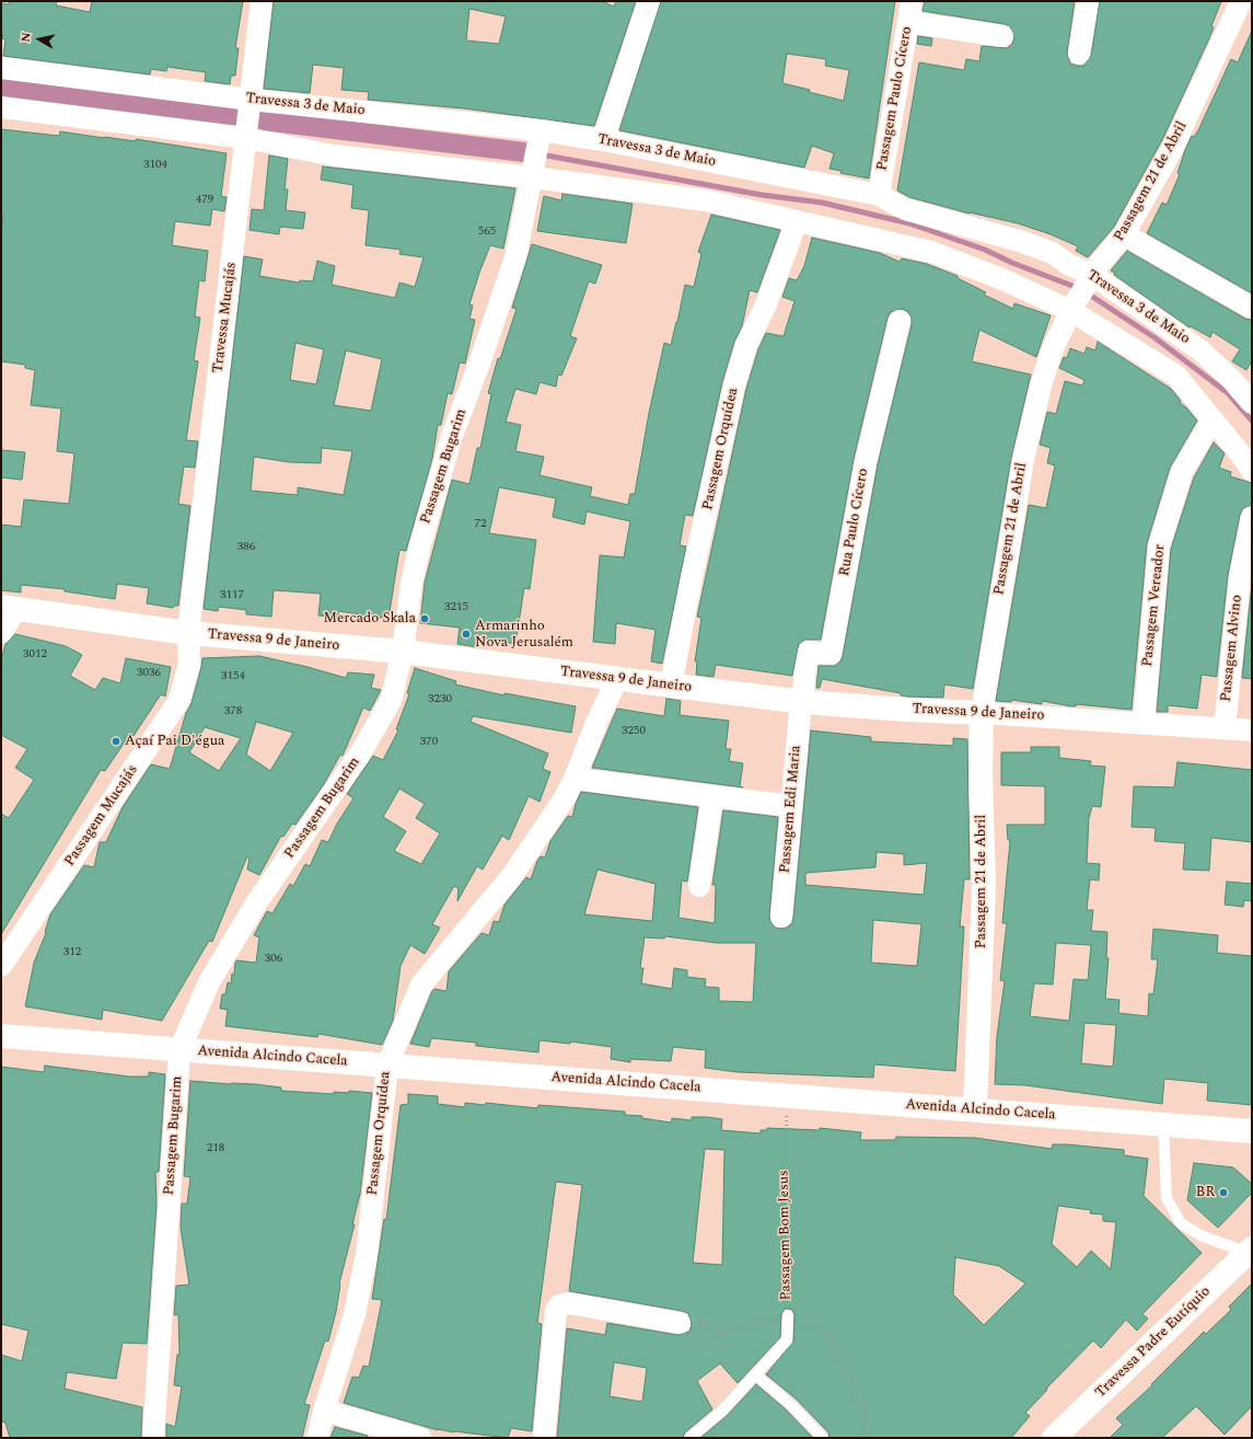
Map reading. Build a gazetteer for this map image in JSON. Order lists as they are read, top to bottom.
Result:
{
  "streets": {
    "main road": [
      "Passagem 21 de Abril",
      "Travessa 9 de Janeiro",
      "Avenida Alcindo Cacela",
      "Travessa Padre Eutíquio"
    ],
    "street": [
      "Passagem Paulo Cícero",
      "Travessa 3 de Maio",
      "Travessa Mucajás",
      "Passagem Orquídea",
      "Passagem Bugarim",
      "Rua Paulo Cícero",
      "Passagem Vereador",
      "Passagem Alvino",
      "Passagem Edi Maria",
      "Passagem Mucajás"
    ],
    "path": ["Passagem Bom Jesus"]
  },
  "crossings": [
    ["Passagem Paulo Cícero", "Travessa 3 de Maio"],
    ["Travessa 3 de Maio", "Passagem 21 de Abril"],
    ["Travessa 3 de Maio", "Travessa Mucajás"],
    ["Travessa 3 de Maio", "Passagem Bugarim"],
    ["Passagem 21 de Abril", "Travessa 9 de Janeiro"],
    ["Passagem 21 de Abril", "Avenida Alcindo Cacela"],
    ["Travessa Mucajás", "Travessa 9 de Janeiro"],
    ["Travessa Mucajás", "Passagem Mucajás"],
    ["Passagem Orquídea", "Travessa 9 de Janeiro"],
    ["Passagem Orquídea", "Avenida Alcindo Cacela"],
    ["Passagem Bugarim", "Travessa 9 de Janeiro"],
    ["Passagem Bugarim", "Avenida Alcindo Cacela"],
    ["Rua Paulo Cícero", "Travessa 9 de Janeiro"],
    ["Rua Paulo Cícero", "Passagem Edi Maria"],
    ["Passagem Vereador", "Travessa 9 de Janeiro"],
    ["Travessa 9 de Janeiro", "Passagem Alvino"],
    ["Travessa 9 de Janeiro", "Passagem Edi Maria"],
    ["Travessa 9 de Janeiro", "Passagem Mucajás"],
    ["Avenida Alcindo Cacela", "Passagem Bom Jesus"]
  ],
  "places": [
    "Mercado Skala",
    "Armarinho Nova Jerusalém",
    "Açaí Pai D'égua",
    "BR"
  ],
  "house_numbers": [
    "3104",
    "479",
    "565",
    "72",
    "386",
    "3117",
    "3215",
    "3012",
    "3036",
    "3154",
    "3230",
    "378",
    "3250",
    "370",
    "312",
    "306",
    "218"
  ],
  "north": "left"
}
